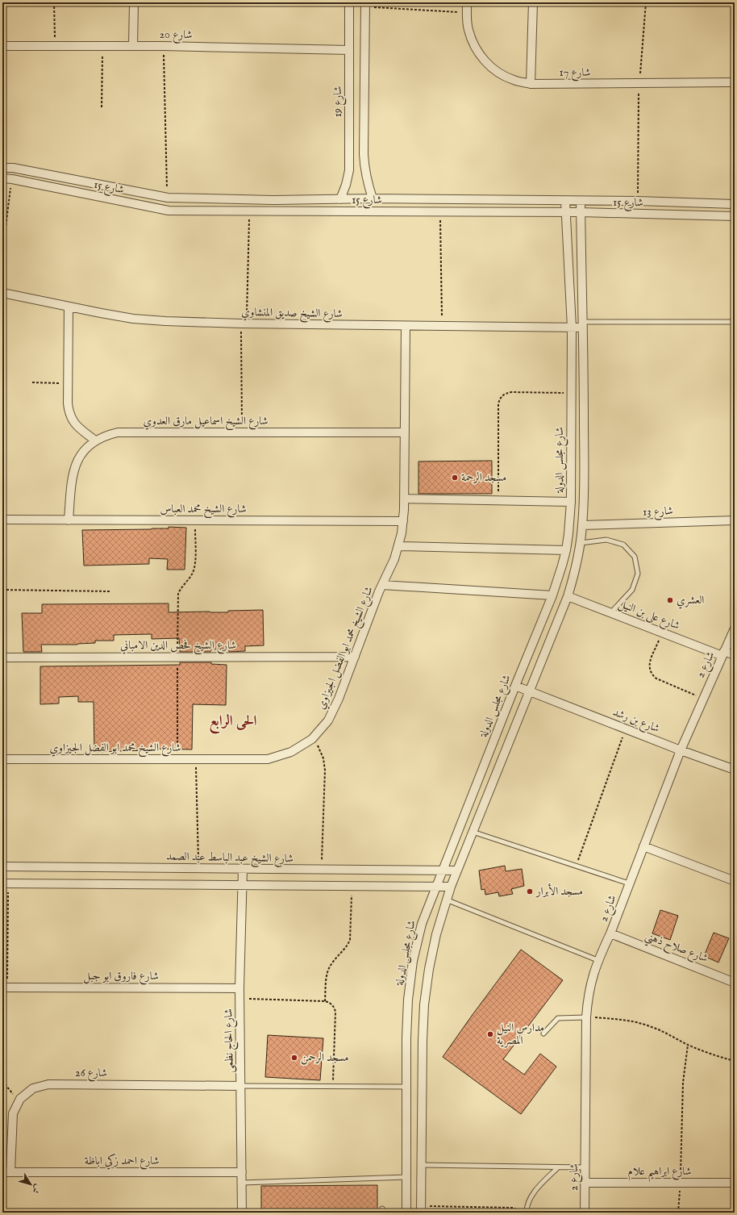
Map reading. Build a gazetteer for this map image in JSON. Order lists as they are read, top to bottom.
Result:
{
  "streets": {
    "street": [
      "شارع 20",
      "شارع 17",
      "شارع 19",
      "شارع 15",
      "شارع الشيخ صديق المنشاوي",
      "شارع الشيخ اسماعيل مارق العدوي",
      "شارع مجلس الدولة",
      "شارع الشيخ محمد العباس",
      "شارع 13",
      "شارع على بن النيل",
      "شارع الشيخ فحص الدين الامباني",
      "شارع الشيخ محمد ابو الفضل الجيزاوي",
      "شارع 2",
      "شارع بن رشد",
      "شارع الشيخ عبد الباسط عبد الصمد",
      "شارع صلاح ذهني",
      "شارع فاروق ابو جبل",
      "شارع الحاج نظمى",
      "شارع 26",
      "شارع احمد زكي اباظة",
      "شارع ابراهيم علام"
    ]
  },
  "crossings": [
    ["شارع 20", "شارع 19"],
    ["شارع 19", "شارع 15"],
    ["شارع 15", "شارع مجلس الدولة"],
    ["شارع الشيخ صديق المنشاوي", "شارع مجلس الدولة"],
    ["شارع الشيخ صديق المنشاوي", "شارع الشيخ محمد ابو الفضل الجيزاوي"],
    ["شارع الشيخ اسماعيل مارق العدوي", "شارع الشيخ محمد العباس"],
    ["شارع الشيخ اسماعيل مارق العدوي", "شارع الشيخ محمد ابو الفضل الجيزاوي"],
    ["شارع مجلس الدولة", "شارع بن رشد"],
    ["شارع مجلس الدولة", "شارع الشيخ عبد الباسط عبد الصمد"],
    ["شارع الشيخ محمد العباس", "شارع الشيخ محمد ابو الفضل الجيزاوي"],
    ["شارع على بن النيل", "شارع 2"],
    ["شارع الشيخ فحص الدين الامباني", "شارع الشيخ محمد ابو الفضل الجيزاوي"],
    ["شارع 2", "شارع بن رشد"],
    ["شارع 2", "شارع صلاح ذهني"],
    ["شارع 2", "شارع ابراهيم علام"],
    ["شارع الشيخ عبد الباسط عبد الصمد", "شارع الحاج نظمى"],
    ["شارع فاروق ابو جبل", "شارع الحاج نظمى"],
    ["شارع الحاج نظمى", "شارع 26"],
    ["شارع الحاج نظمى", "شارع احمد زكي اباظة"],
    ["شارع 26", "شارع احمد زكي اباظة"]
  ],
  "districts": ["الحى الرابع"],
  "places": [
    "مسجد الرحمة",
    "العشري",
    "مسجد الأبرار",
    "مدارس النيل المصرية",
    "مسجد الرحمن"
  ],
  "north": "bottom right"
}
